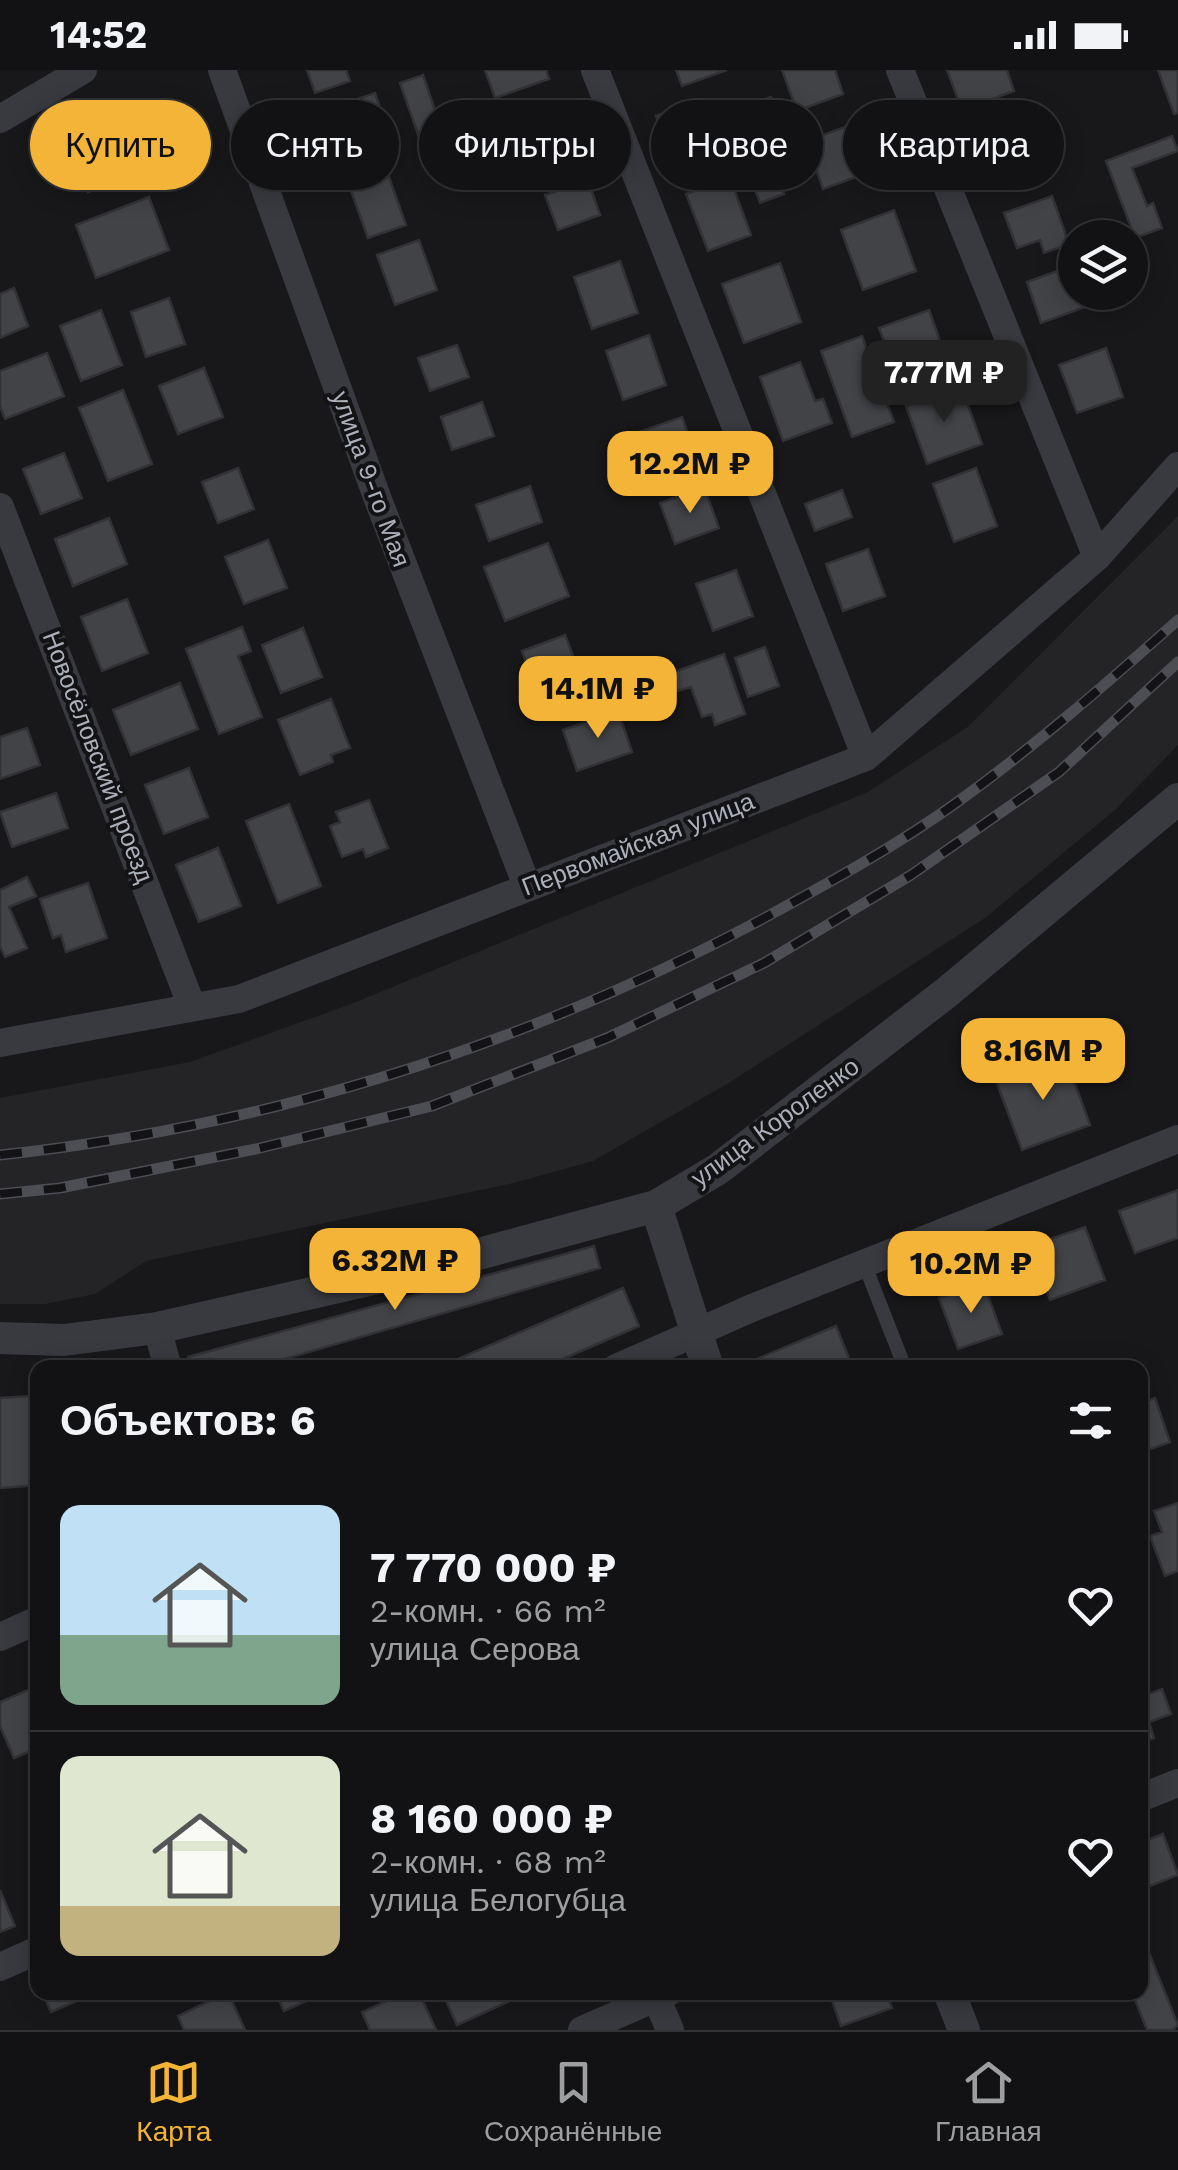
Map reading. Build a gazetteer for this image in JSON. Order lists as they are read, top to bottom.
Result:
{
  "streets": {
    "street": [
      "улица 9-го Мая",
      "Новосёловский проезд",
      "Первомайская улица",
      "улица Короленко"
    ]
  },
  "crossings": [
    ["улица 9-го Мая", "Первомайская улица"],
    ["Новосёловский проезд", "Первомайская улица"]
  ],
  "page": {
    "status": "14:52",
    "chip": [
      "Купить",
      "Снять",
      "Фильтры",
      "Новое",
      "Квартира"
    ],
    "price": [
      "7.77M ₽",
      "12.2M ₽",
      "14.1M ₽",
      "8.16M ₽",
      "6.32M ₽",
      "10.2M ₽"
    ],
    "heading": "Объектов: 6",
    "list": [
      {
        "name": "7 770 000 ₽",
        "note": "2-комн. · 66 m² · улица Серова"
      },
      {
        "name": "8 160 000 ₽",
        "note": "2-комн. · 68 m² · улица Белогубца"
      }
    ],
    "tabs": ["Карта", "Сохранённые", "Главная"]
  }
}
